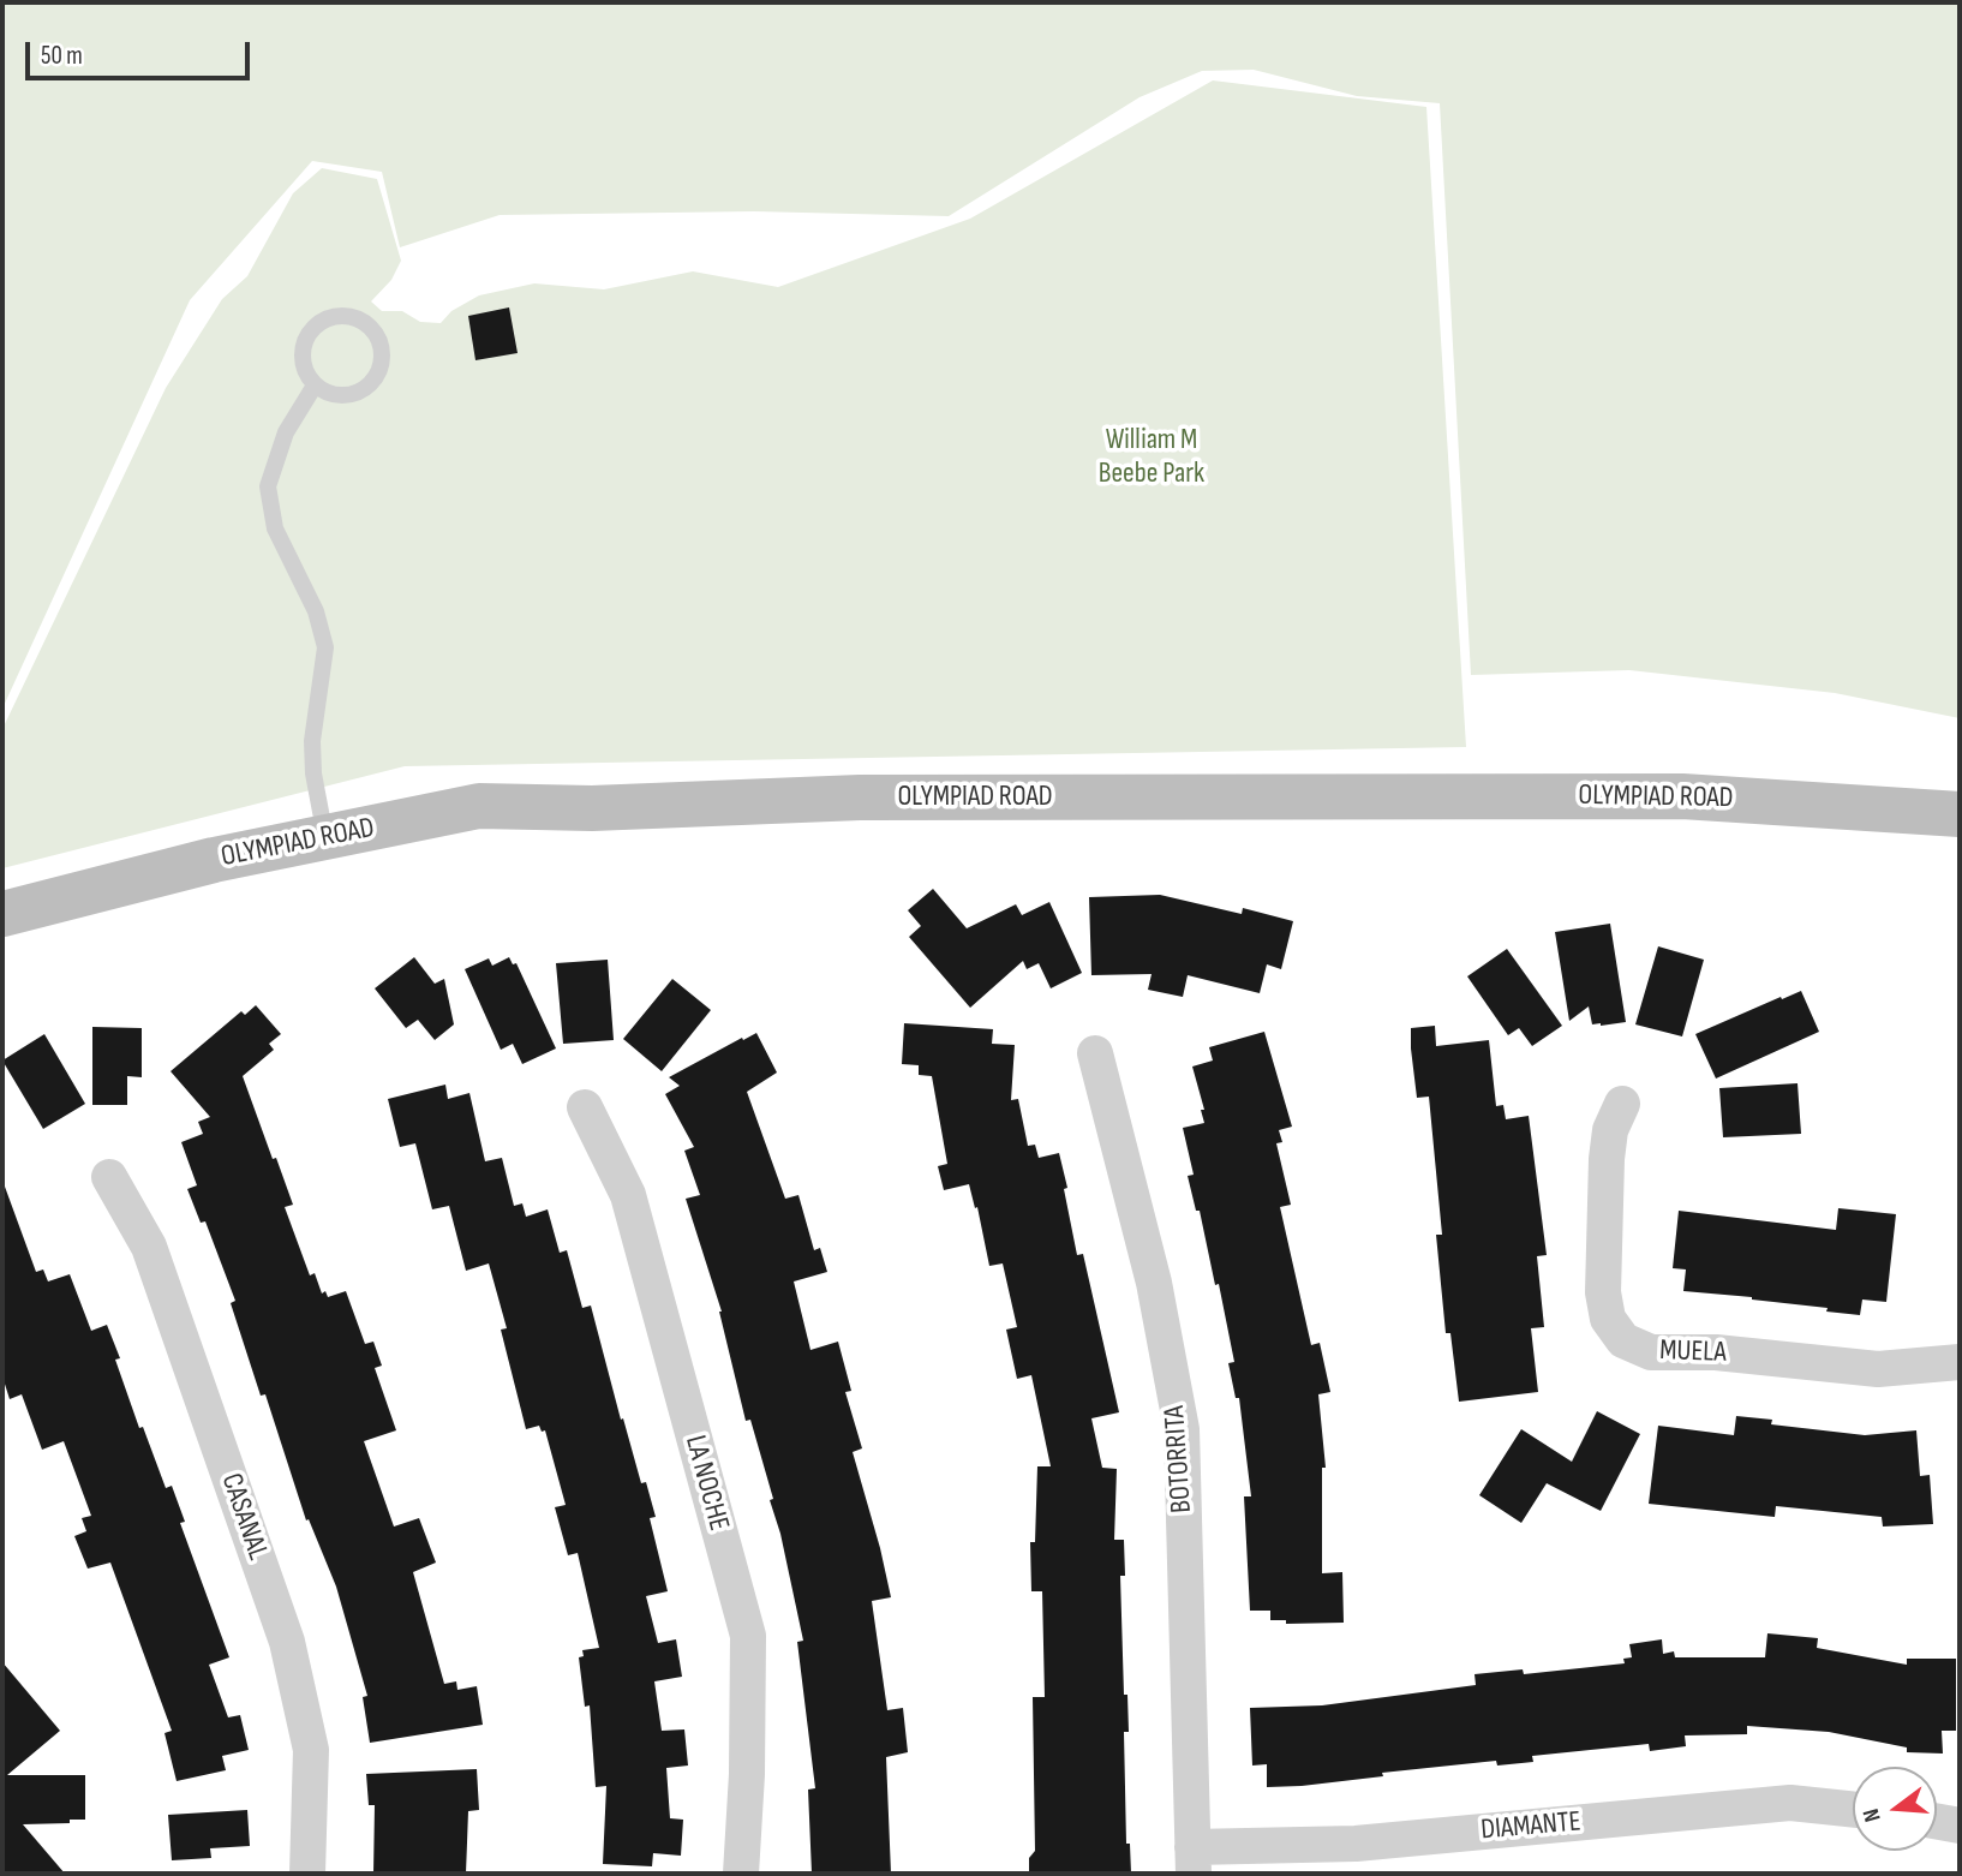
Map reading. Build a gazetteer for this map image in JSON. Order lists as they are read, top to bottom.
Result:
{
  "streets": {
    "main road": ["OLYMPIAD ROAD"],
    "street": [
      "MUELA",
      "BOTORRITA",
      "LA NOCHE",
      "CASANAL",
      "DIAMANTE"
    ]
  },
  "crossings": [
    ["BOTORRITA", "DIAMANTE"]
  ],
  "parks": ["William M Beebe Park"],
  "scale_bar": "50 m",
  "north": "left"
}
